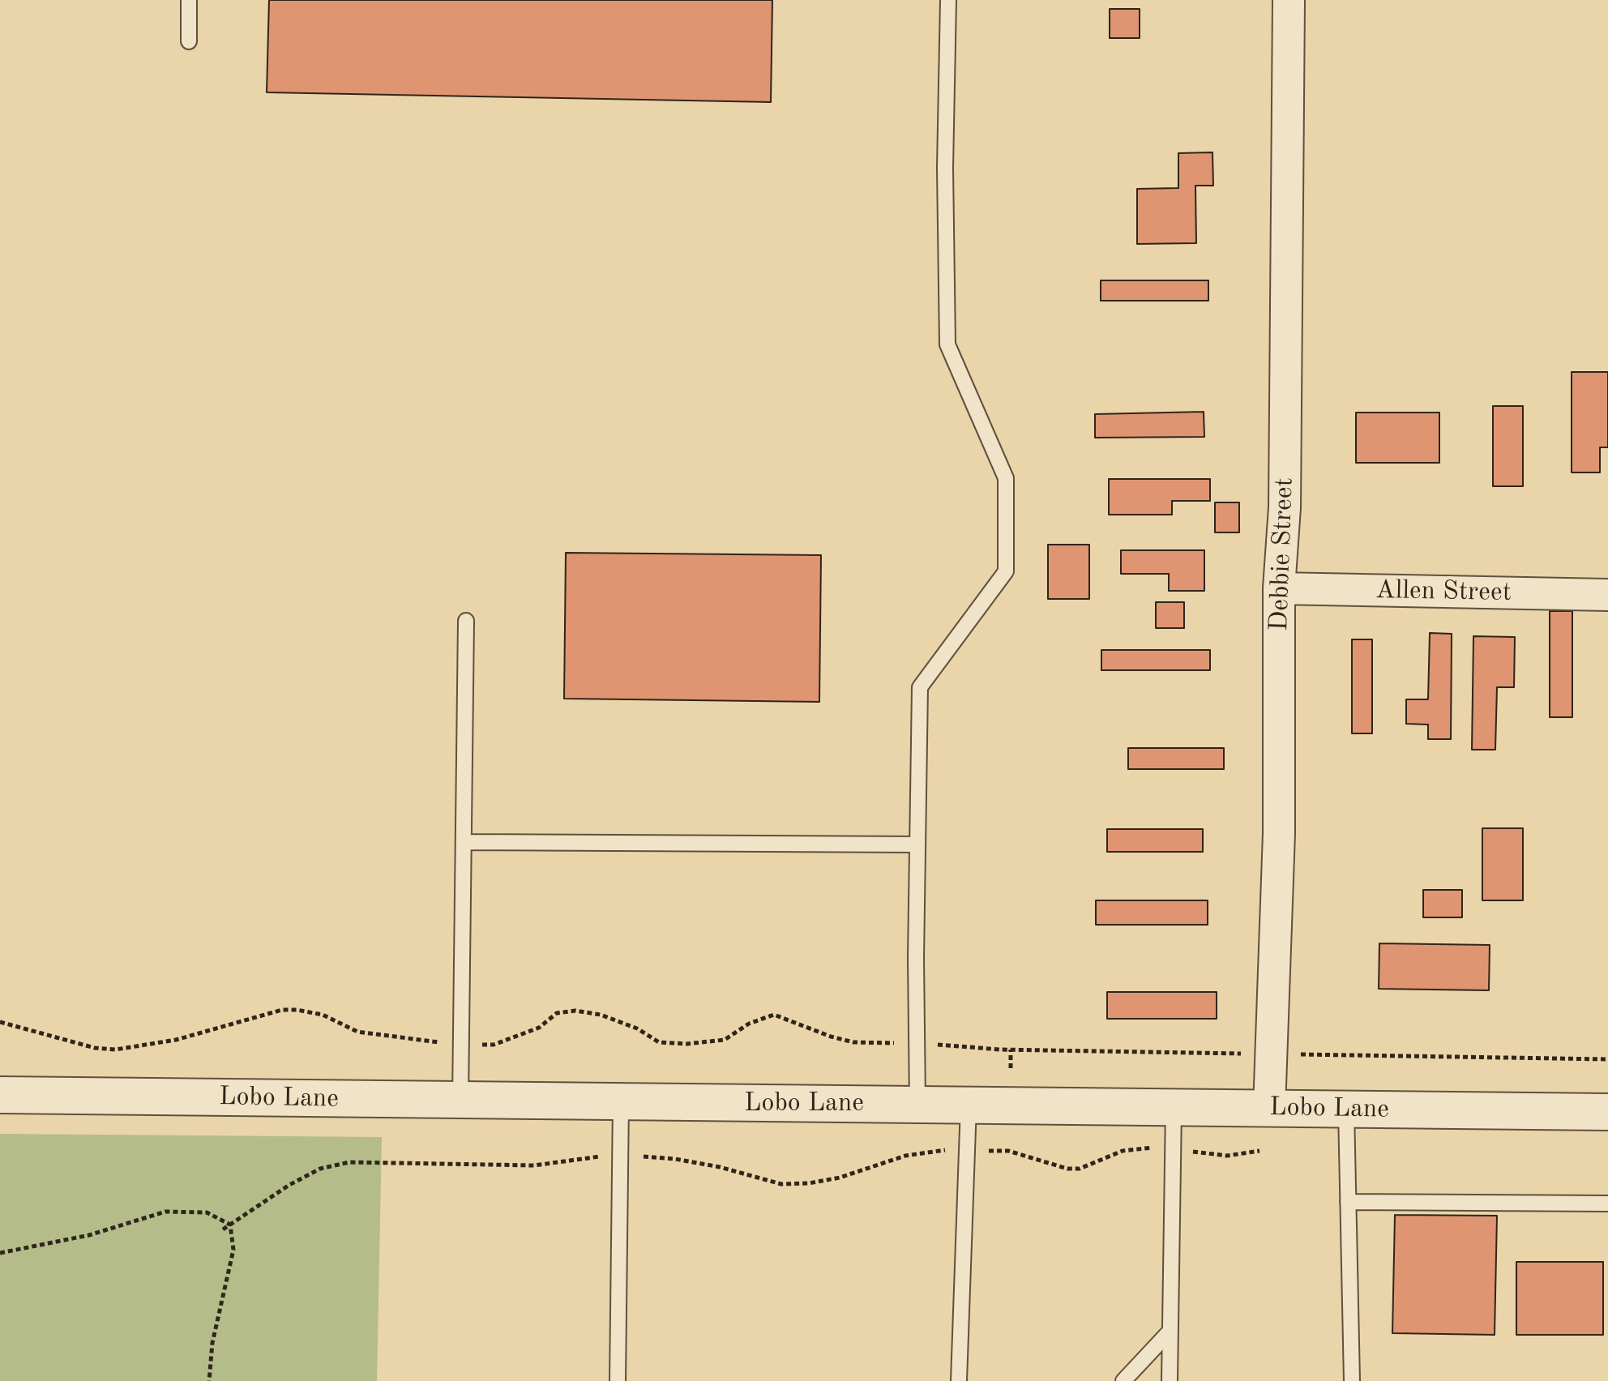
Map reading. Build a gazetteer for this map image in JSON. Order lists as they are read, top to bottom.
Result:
{
  "streets": {
    "street": ["Debbie Street", "Allen Street", "Lobo Lane"]
  },
  "crossings": [
    ["Debbie Street", "Allen Street"],
    ["Debbie Street", "Lobo Lane"]
  ]
}
